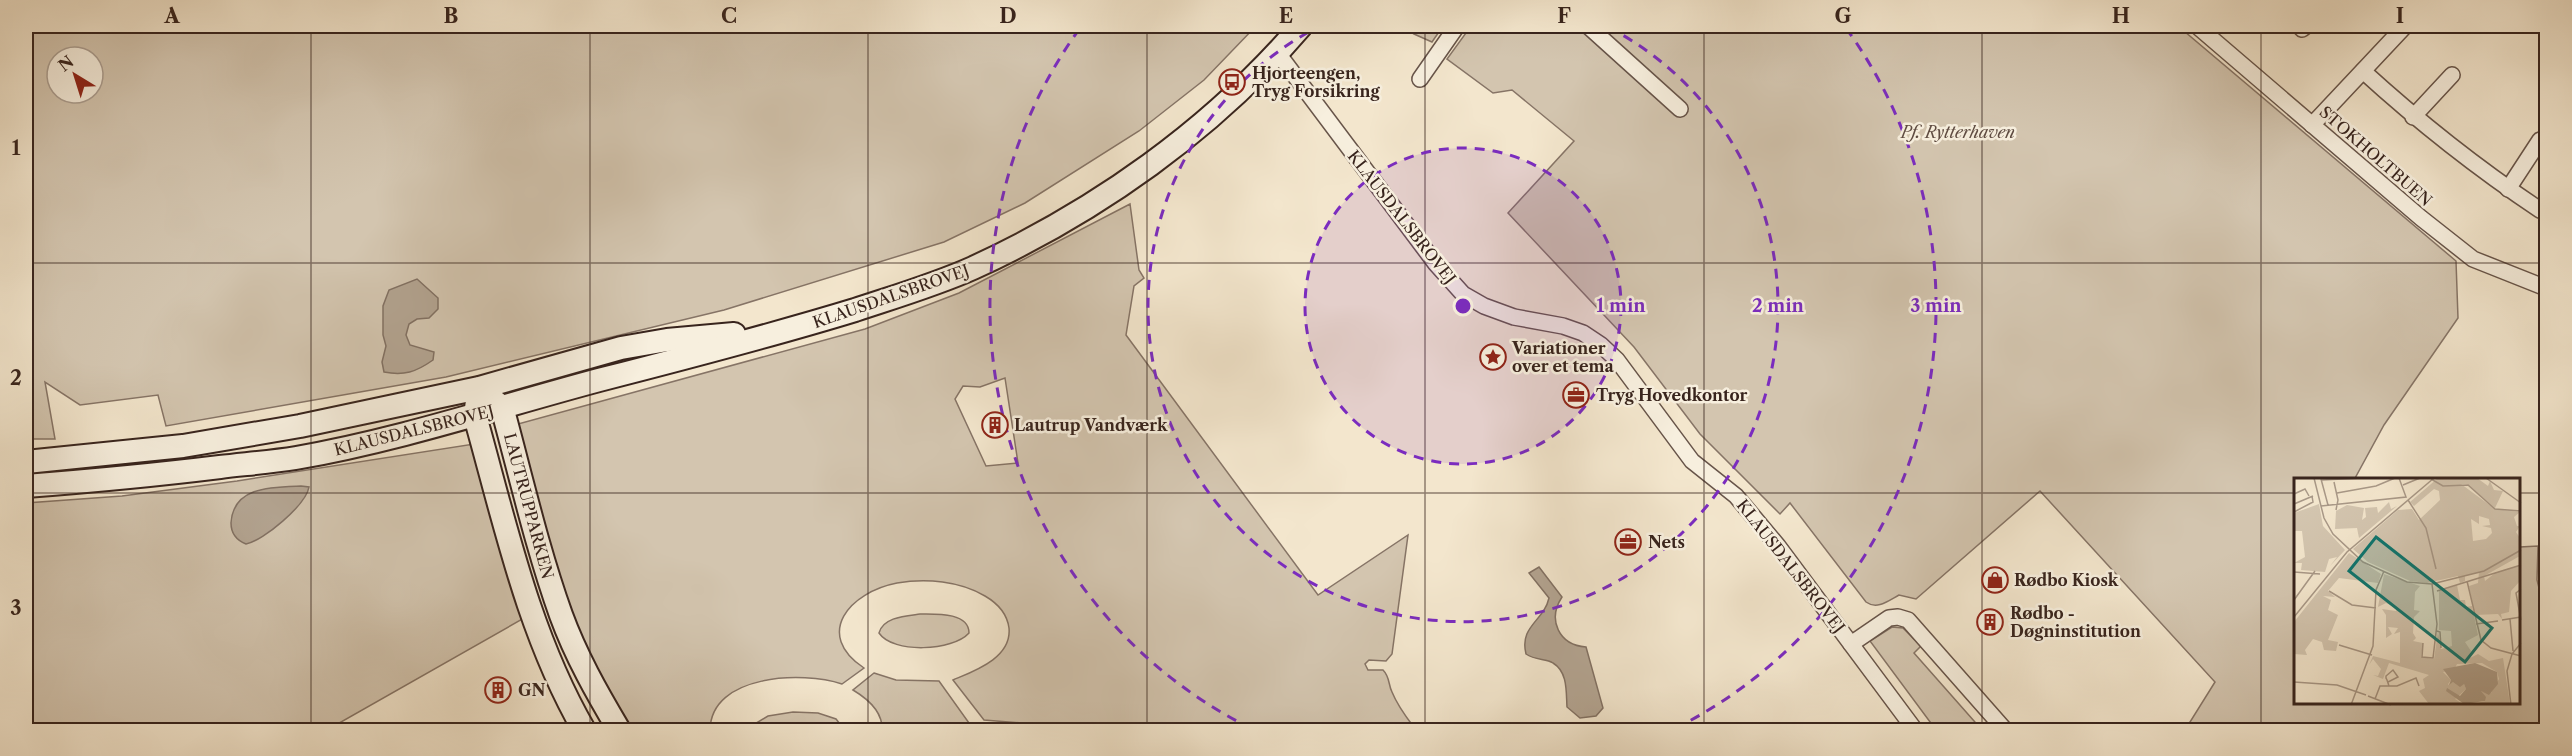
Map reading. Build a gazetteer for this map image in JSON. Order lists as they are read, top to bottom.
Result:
{
  "streets": {
    "street": ["STOKHOLTBUEN", "KLAUSDALSBROVEJ", "LAUTRUPPARKEN"]
  },
  "crossings": [
    ["KLAUSDALSBROVEJ", "LAUTRUPPARKEN"]
  ],
  "parks": ["Pf. Rytterhaven"],
  "places": {
    "bus stop": ["Hjorteengen, Tryg Forsikring"],
    "place": ["Variationer over et tema"],
    "office": ["Tryg Hovedkontor", "Nets"],
    "building": ["Lautrup Vandværk", "Rødbo - Døgninstitution", "GN"],
    "shop": ["Rødbo Kiosk"]
  },
  "north": "top left",
  "grid": {
    "columns": [
      "A",
      "B",
      "C",
      "D",
      "E",
      "F",
      "G",
      "H",
      "I"
    ],
    "rows": ["1", "2", "3"]
  },
  "rings": ["1 min", "2 min", "3 min"]
}
